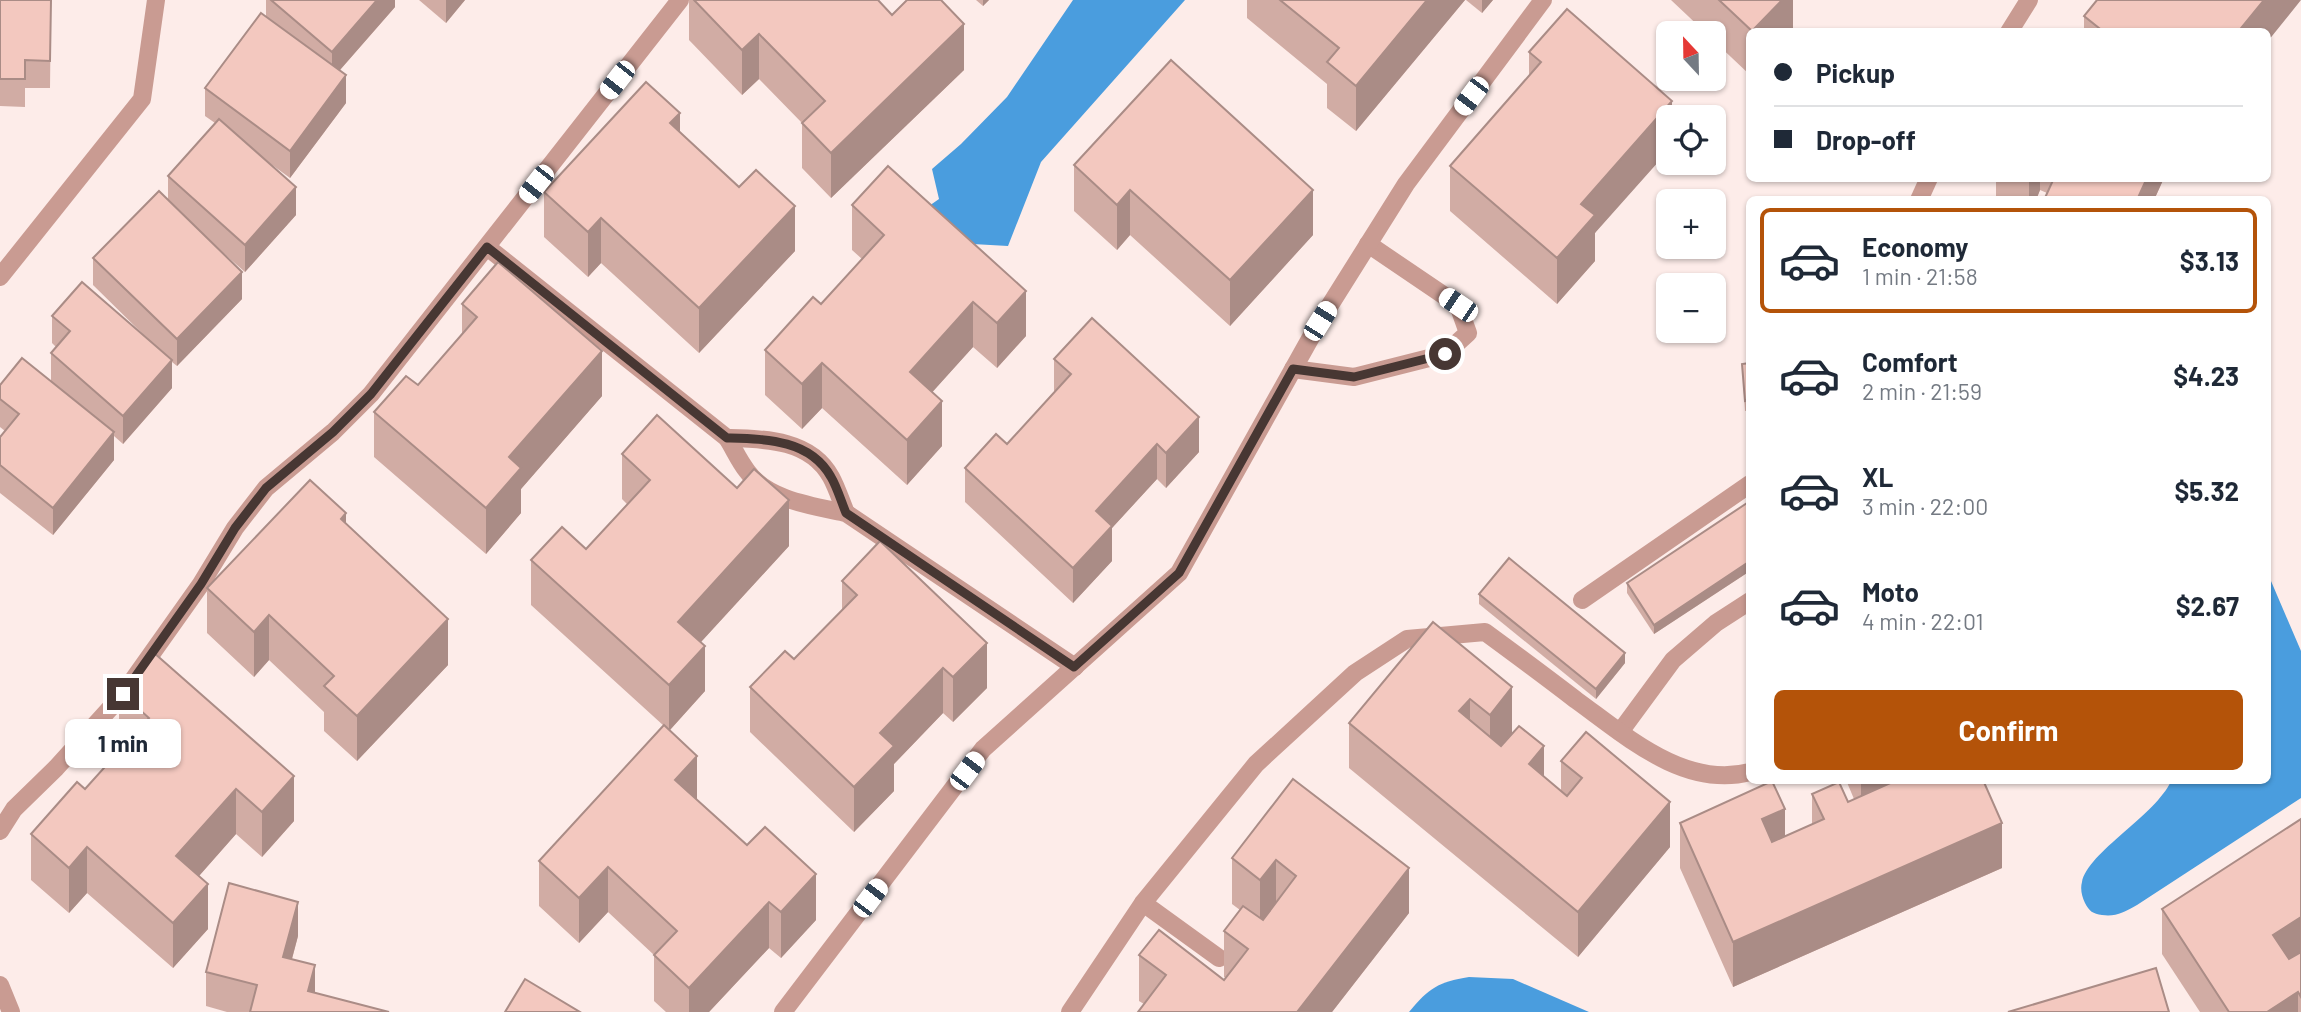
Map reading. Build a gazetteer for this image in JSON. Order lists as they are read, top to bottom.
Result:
{
  "north": "top",
  "page": {
    "map_buttons": ["+", "−"],
    "banner": ["Pickup", "Drop-off"],
    "list": [
      {
        "name": "Economy",
        "note": "1 min · 21:58",
        "value": "$3.13"
      },
      {
        "name": "Comfort",
        "note": "2 min · 21:59",
        "value": "$4.23"
      },
      {
        "name": "XL",
        "note": "3 min · 22:00",
        "value": "$5.32"
      },
      {
        "name": "Moto",
        "note": "4 min · 22:01",
        "value": "$2.67"
      }
    ],
    "buttons": "Confirm",
    "bubble": "1 min"
  }
}
